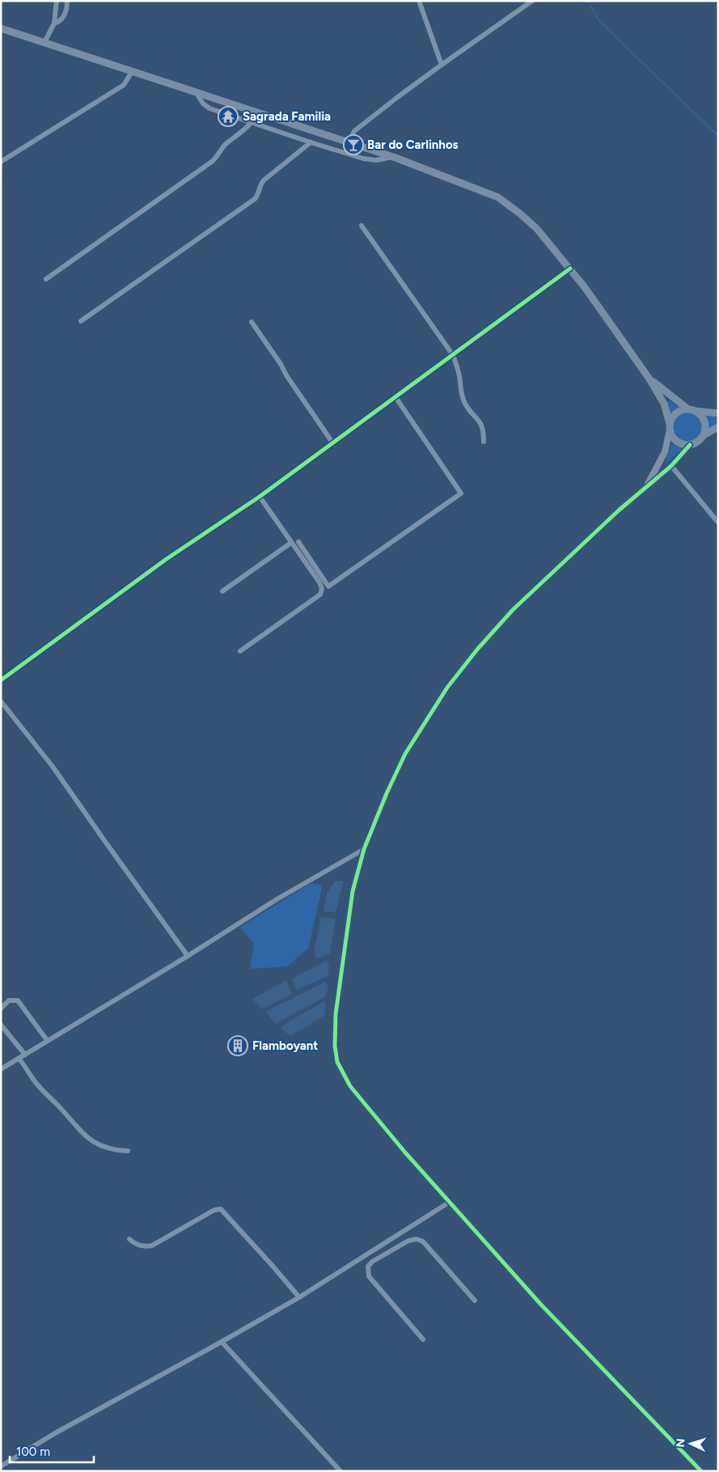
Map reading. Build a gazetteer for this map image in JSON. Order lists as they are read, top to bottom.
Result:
{
  "places": {
    "temple": ["Sagrada Familia"],
    "bar": ["Bar do Carlinhos"],
    "building": ["Flamboyant"]
  },
  "scale_bar": "100 m",
  "north": "left"
}
